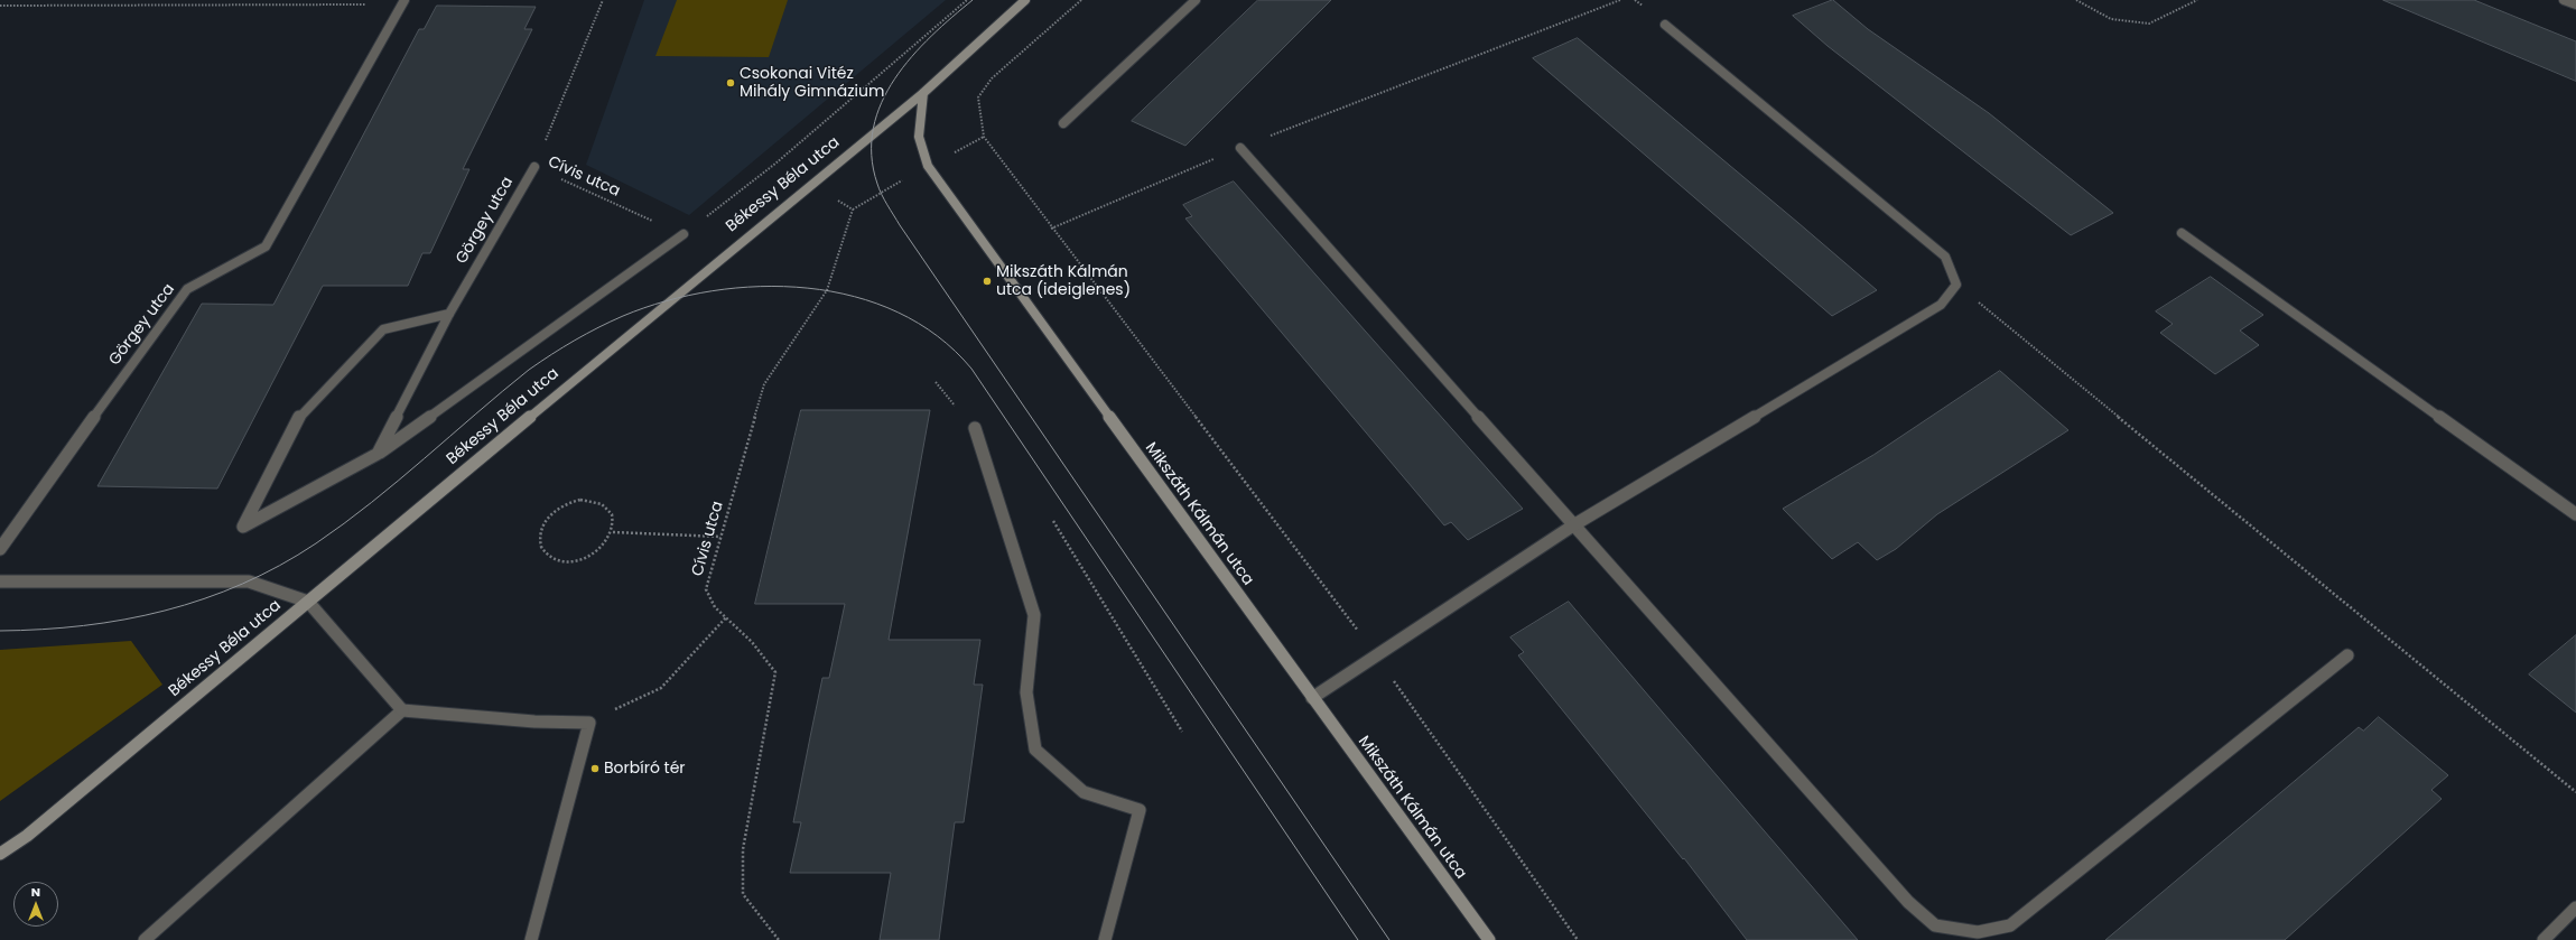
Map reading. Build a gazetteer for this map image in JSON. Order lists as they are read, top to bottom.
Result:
{
  "streets": {
    "street": ["Békessy Béla utca", "Görgey utca", "Mikszáth Kálmán utca"],
    "path": ["Cívis utca"]
  },
  "crossings": [
    ["Cívis utca", "Görgey utca"],
    ["Békessy Béla utca", "Mikszáth Kálmán utca"]
  ],
  "places": ["Csokonai Vitéz Mihály Gimnázium", "Mikszáth Kálmán utca (ideiglenes)", "Borbíró tér"],
  "north": "top"
}
